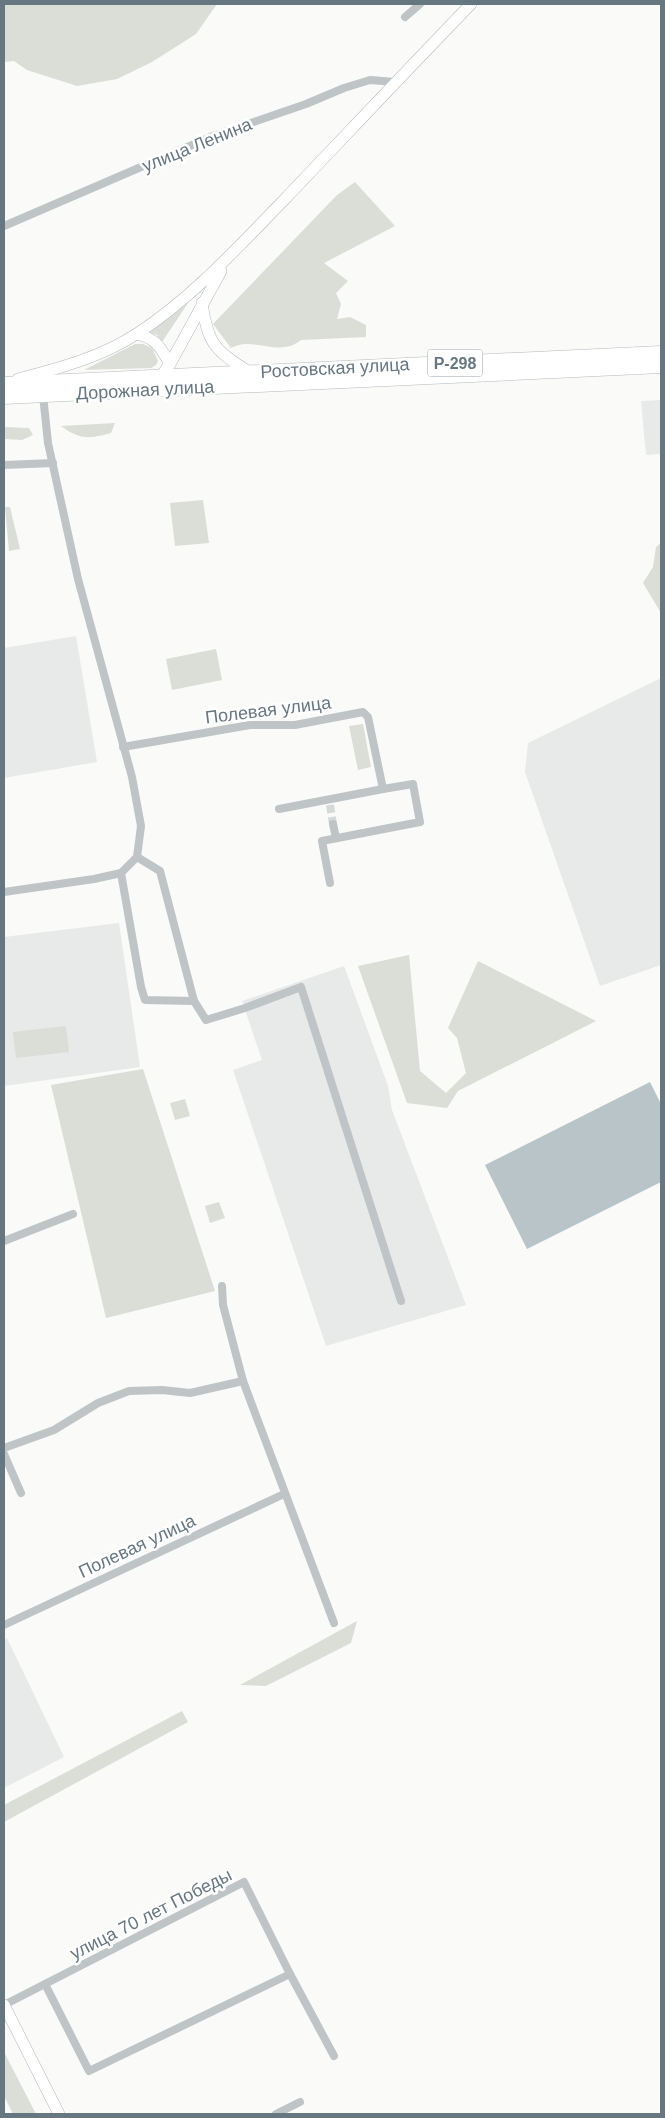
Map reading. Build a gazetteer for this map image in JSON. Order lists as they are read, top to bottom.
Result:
{
  "streets": {
    "highway": ["Р-298", "Ростовская улица", "Дорожная улица"],
    "street": ["улица Ленина", "Полевая улица", "улица 70 лет Победы"]
  },
  "crossings": [
    ["Ростовская улица", "Дорожная улица"]
  ]
}
